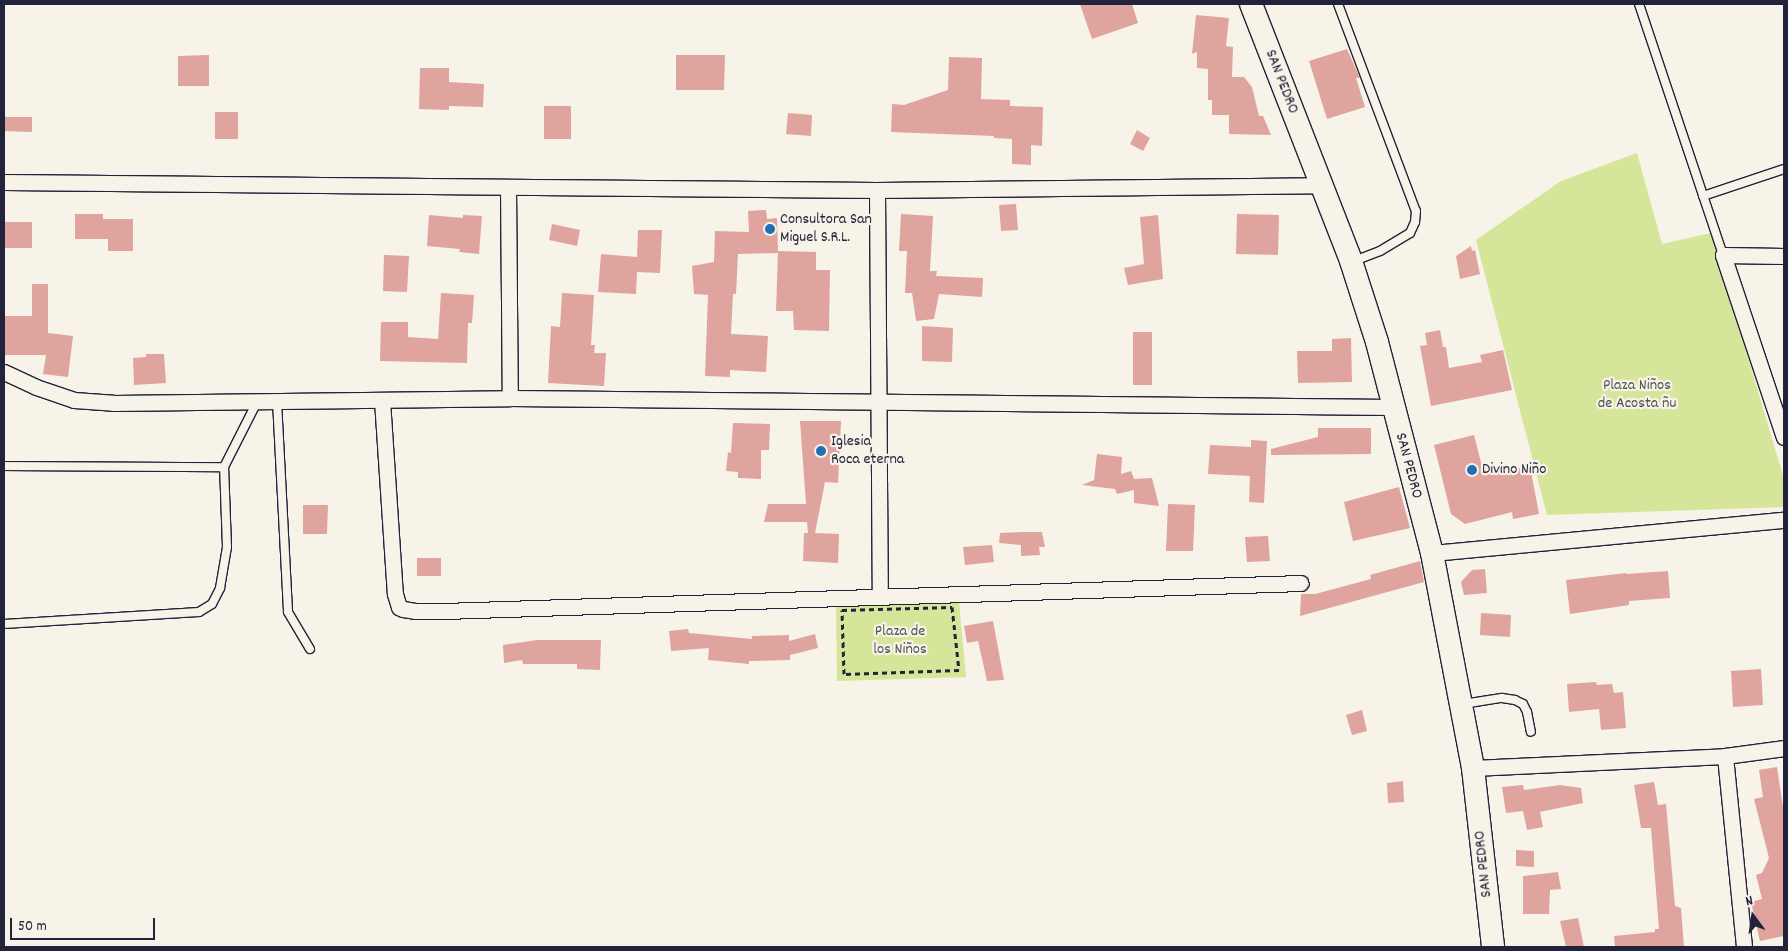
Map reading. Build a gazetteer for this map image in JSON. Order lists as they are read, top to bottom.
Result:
{
  "streets": {
    "main road": ["SAN PEDRO"]
  },
  "parks": ["Plaza Niños de Acosta ñu", "Plaza de los Niños"],
  "places": ["Consultora San Miguel S.R.L.", "Iglesia Roca eterna", "Divino Niño"],
  "scale_bar": "50 m",
  "north": "top"
}
